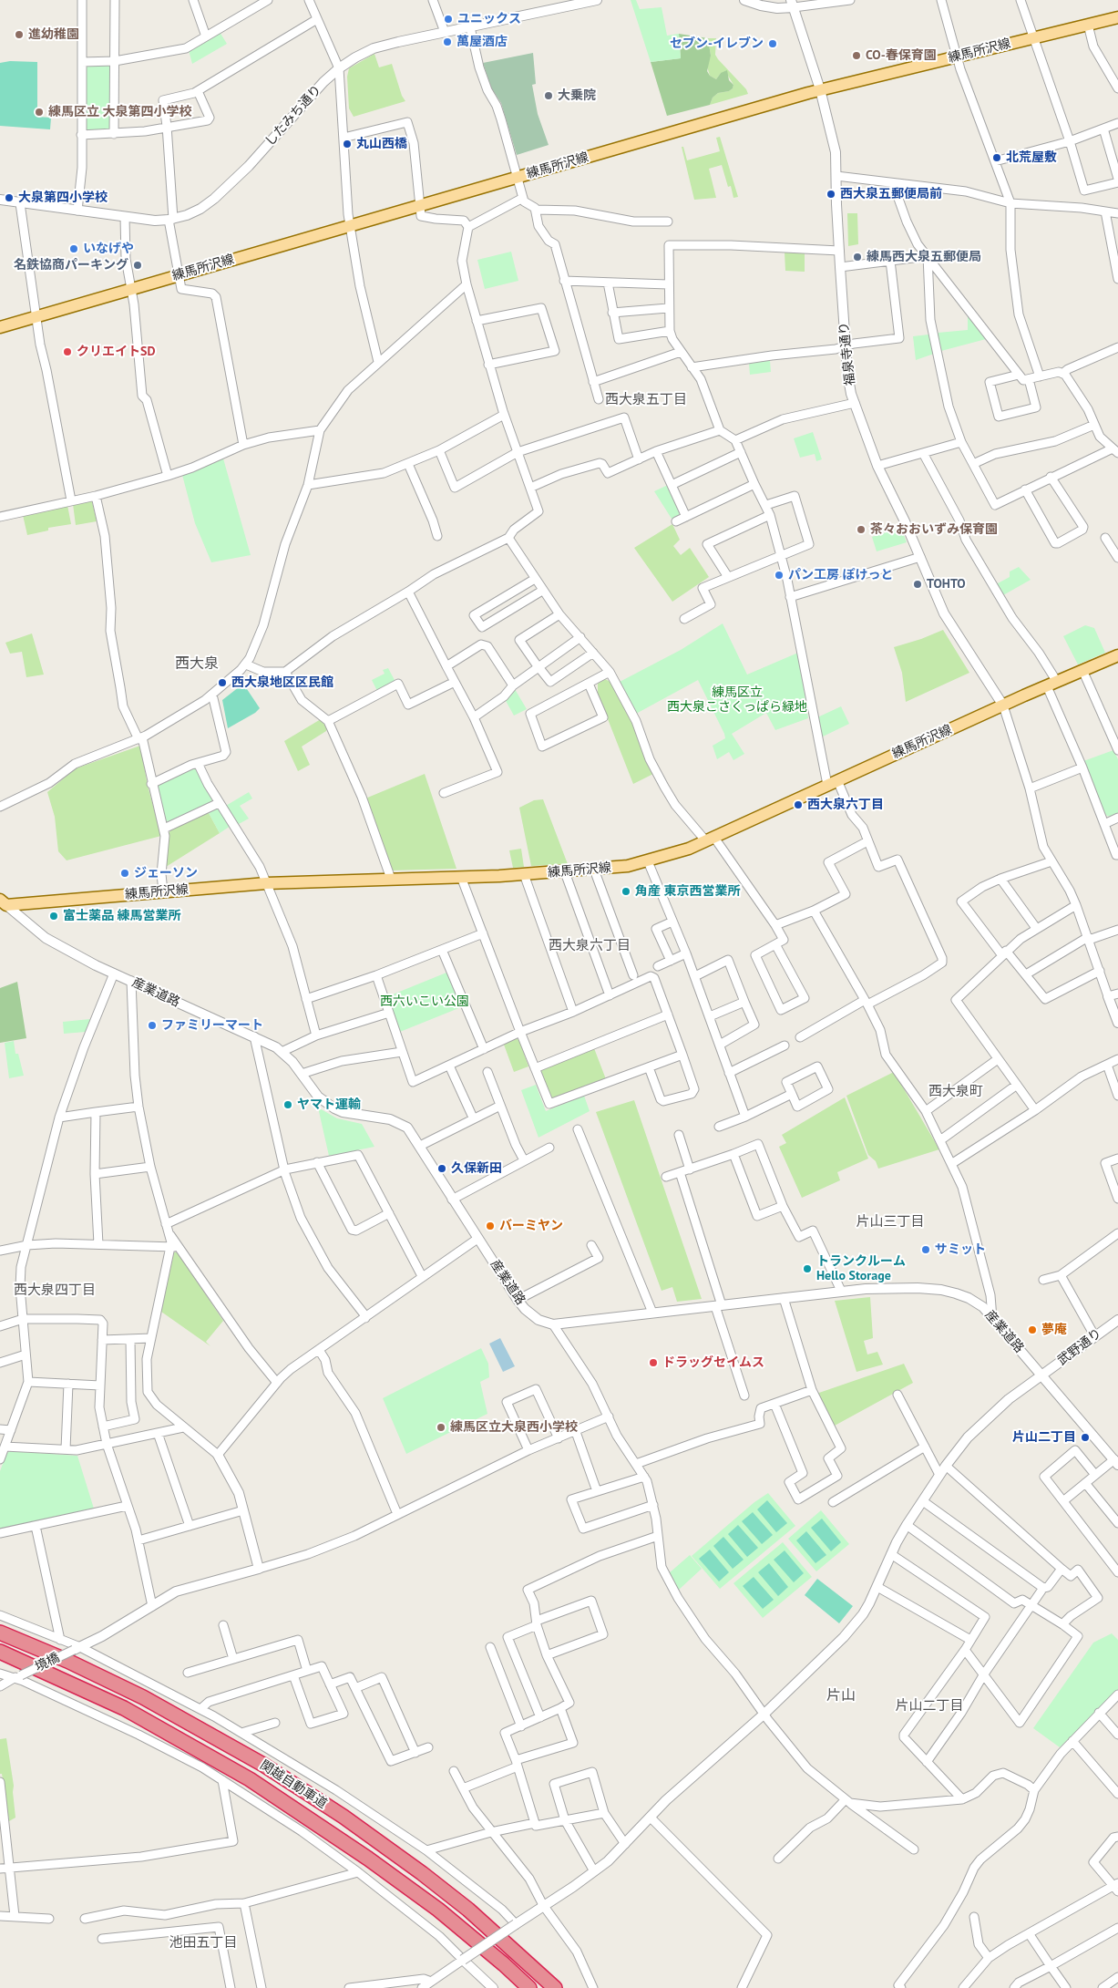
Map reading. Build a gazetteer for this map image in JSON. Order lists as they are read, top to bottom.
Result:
{
  "streets": {
    "highway": ["関越自動車道"],
    "main road": ["練馬所沢線"],
    "street": [
      "したみち通り",
      "福泉寺通り",
      "産業道路",
      "武野通り",
      "境橋"
    ]
  },
  "crossings": [
    ["練馬所沢線", "福泉寺通り"],
    ["練馬所沢線", "産業道路"],
    ["産業道路", "武野通り"]
  ],
  "districts": [
    "西大泉五丁目",
    "西大泉",
    "西大泉六丁目",
    "西大泉町",
    "片山三丁目",
    "西大泉四丁目",
    "片山",
    "片山二丁目",
    "池田五丁目"
  ],
  "parks": ["練馬区立 西大泉こさくっぱら緑地", "西六いこい公園"],
  "places": [
    "ユニックス",
    "進幼稚園",
    "萬屋酒店",
    "セブン-イレブン",
    "CO-春保育園",
    "大乗院",
    "練馬区立 大泉第四小学校",
    "丸山西橋",
    "北荒屋敷",
    "西大泉五郵便局前",
    "大泉第四小学校",
    "いなげや",
    "練馬西大泉五郵便局",
    "名鉄協商パーキング",
    "クリエイトSD",
    "茶々おおいずみ保育園",
    "パン工房 ぽけっと",
    "TOHTO",
    "西大泉地区区民館",
    "西大泉六丁目",
    "ジェーソン",
    "角産 東京西営業所",
    "富士薬品 練馬営業所",
    "ファミリーマート",
    "ヤマト運輸",
    "久保新田",
    "バーミヤン",
    "サミット",
    "トランクルーム Hello Storage",
    "夢庵",
    "ドラッグセイムス",
    "練馬区立大泉西小学校",
    "片山二丁目"
  ]
}
